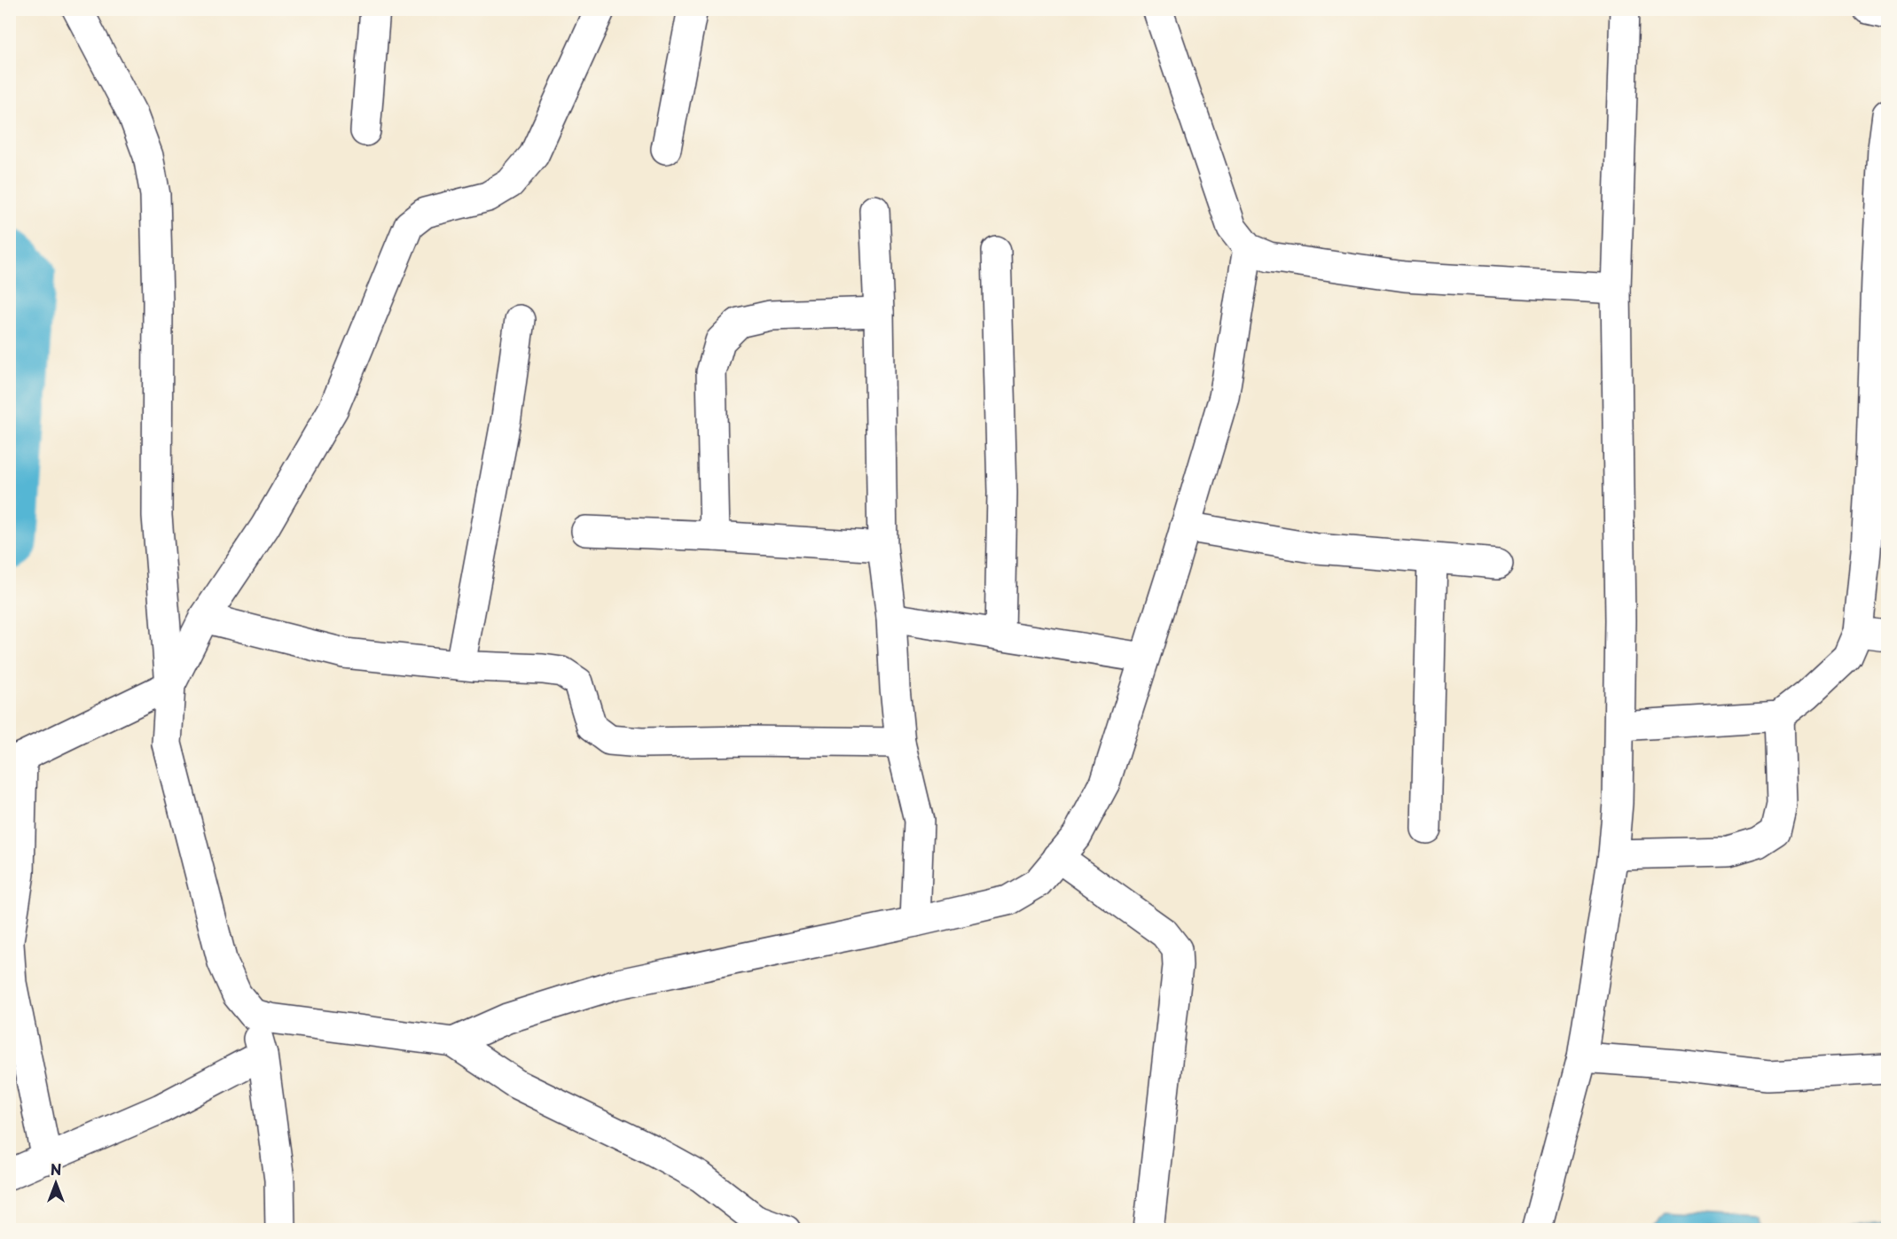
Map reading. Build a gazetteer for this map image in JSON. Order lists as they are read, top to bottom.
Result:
{
  "north": "top"
}
